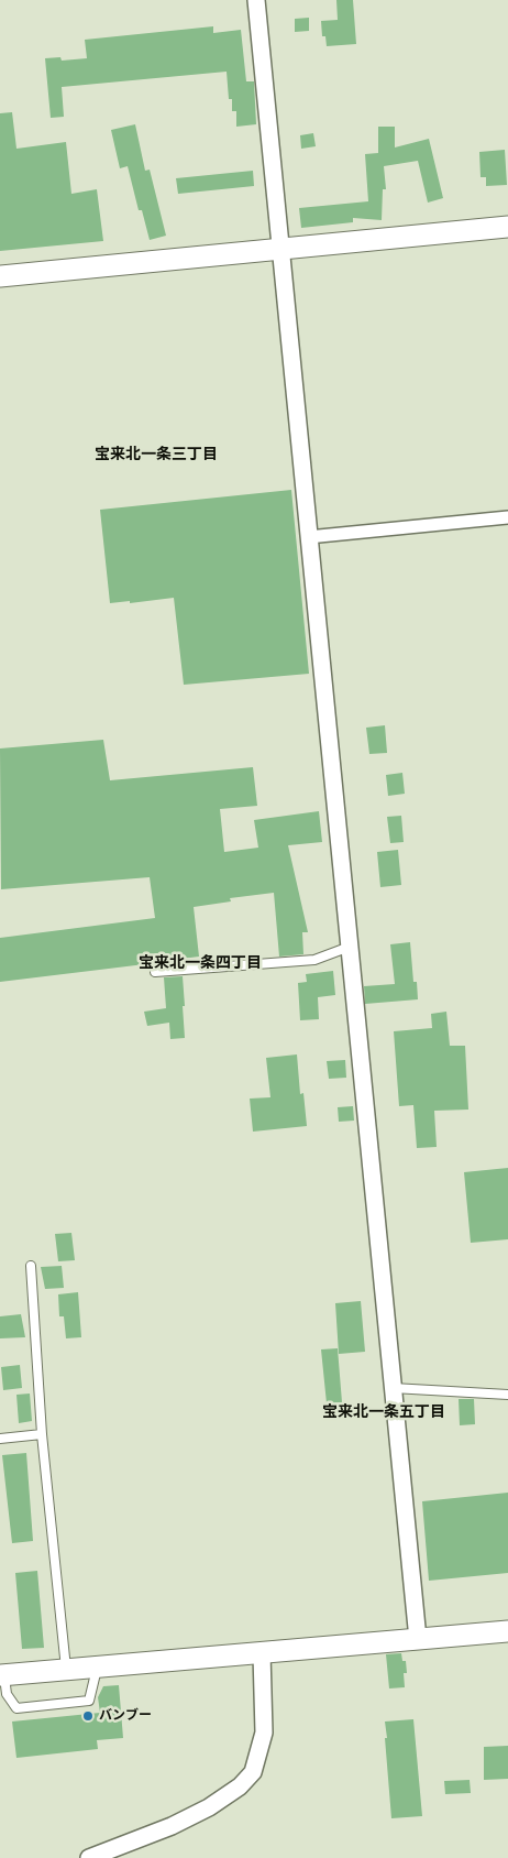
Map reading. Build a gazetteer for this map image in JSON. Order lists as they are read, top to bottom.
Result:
{
  "districts": ["宝来北一条三丁目", "宝来北一条四丁目", "宝来北一条五丁目"],
  "places": ["バンブー"]
}
